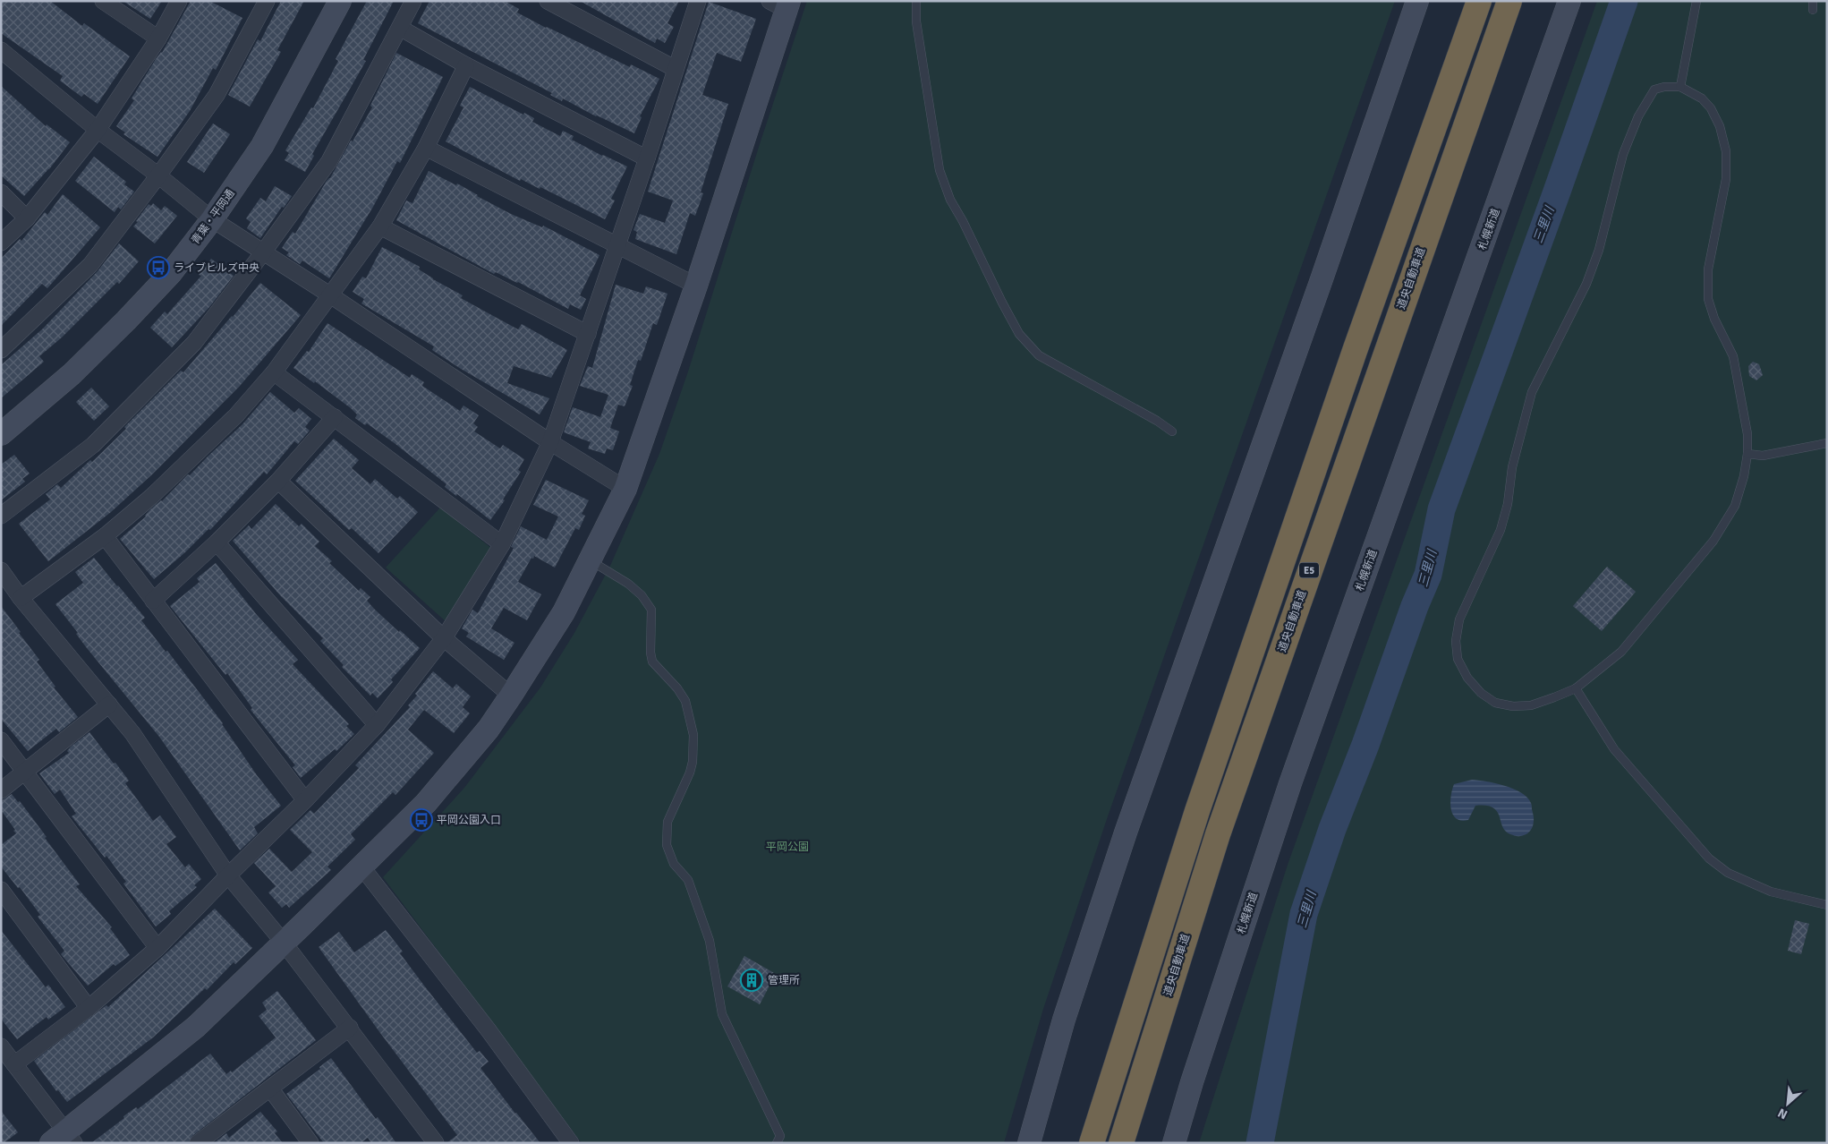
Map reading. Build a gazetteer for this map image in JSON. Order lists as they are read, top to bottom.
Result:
{
  "streets": {
    "highway": ["道央自動車道", "E5"],
    "street": ["青葉・平岡通", "札幌新道"]
  },
  "water": ["三里川"],
  "parks": ["平岡公園"],
  "places": {
    "bus stop": ["ライブヒルズ中央", "平岡公園入口"],
    "building": ["管理所"]
  },
  "north": "bottom left"
}
